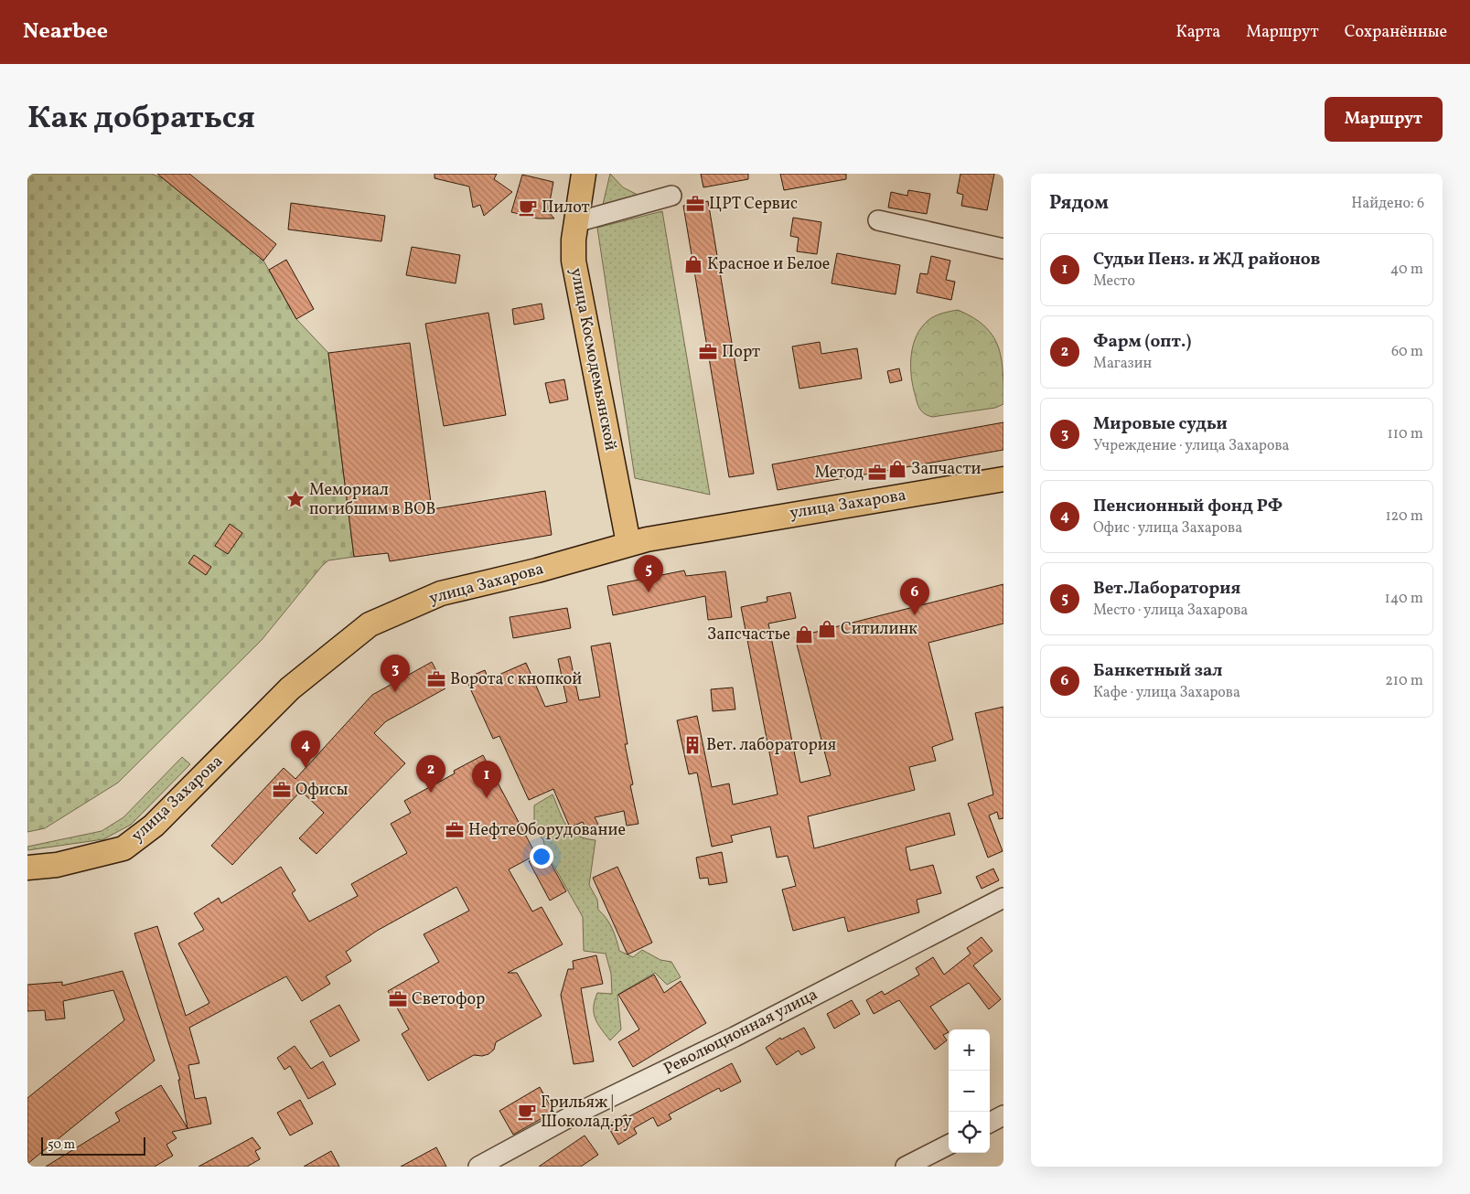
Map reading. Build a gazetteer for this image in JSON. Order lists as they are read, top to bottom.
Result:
{
  "streets": {
    "main road": ["улица Космодемьянской", "улица Захарова"],
    "street": ["Революционная улица"]
  },
  "crossings": [
    ["улица Космодемьянской", "улица Захарова"]
  ],
  "places": {
    "office": [
      "ЦРТ Сервис",
      "Порт",
      "Метод",
      "Ворота с кнопкой",
      "Офисы",
      "НефтеОборудование",
      "Светофор"
    ],
    "cafe": ["Пилот", "Грильяж | Шоколад.ру"],
    "shop": [
      "Красное и Белое",
      "Запчасти",
      "Ситилинк",
      "Запсчастье"
    ],
    "place": ["Мемориал погибшим в ВОВ"],
    "building": ["Вет. лаборатория"]
  },
  "scale_bar": "50 m",
  "page": {
    "header": "Nearbee",
    "nav": ["Карта", "Маршрут", "Сохранённые"],
    "title": "Как добраться",
    "buttons": "Маршрут",
    "heading": ["Рядом", "Найдено: 6"],
    "list": [
      {
        "mark": "1",
        "name": "Судьи Пенз. и ЖД районов",
        "note": "Место",
        "value": "40 m"
      },
      {
        "mark": "2",
        "name": "Фарм (опт.)",
        "note": "Магазин",
        "value": "60 m"
      },
      {
        "mark": "3",
        "name": "Мировые судьи",
        "note": "Учреждение · улица Захарова",
        "value": "110 m"
      },
      {
        "mark": "4",
        "name": "Пенсионный фонд РФ",
        "note": "Офис · улица Захарова",
        "value": "120 m"
      },
      {
        "mark": "5",
        "name": "Вет.Лаборатория",
        "note": "Место · улица Захарова",
        "value": "140 m"
      },
      {
        "mark": "6",
        "name": "Банкетный зал",
        "note": "Кафе · улица Захарова",
        "value": "210 m"
      }
    ],
    "pins": [
      "5",
      "6",
      "3",
      "4",
      "2",
      "1"
    ],
    "map_buttons": ["+", "−"],
    "scale": "50 m"
  }
}
